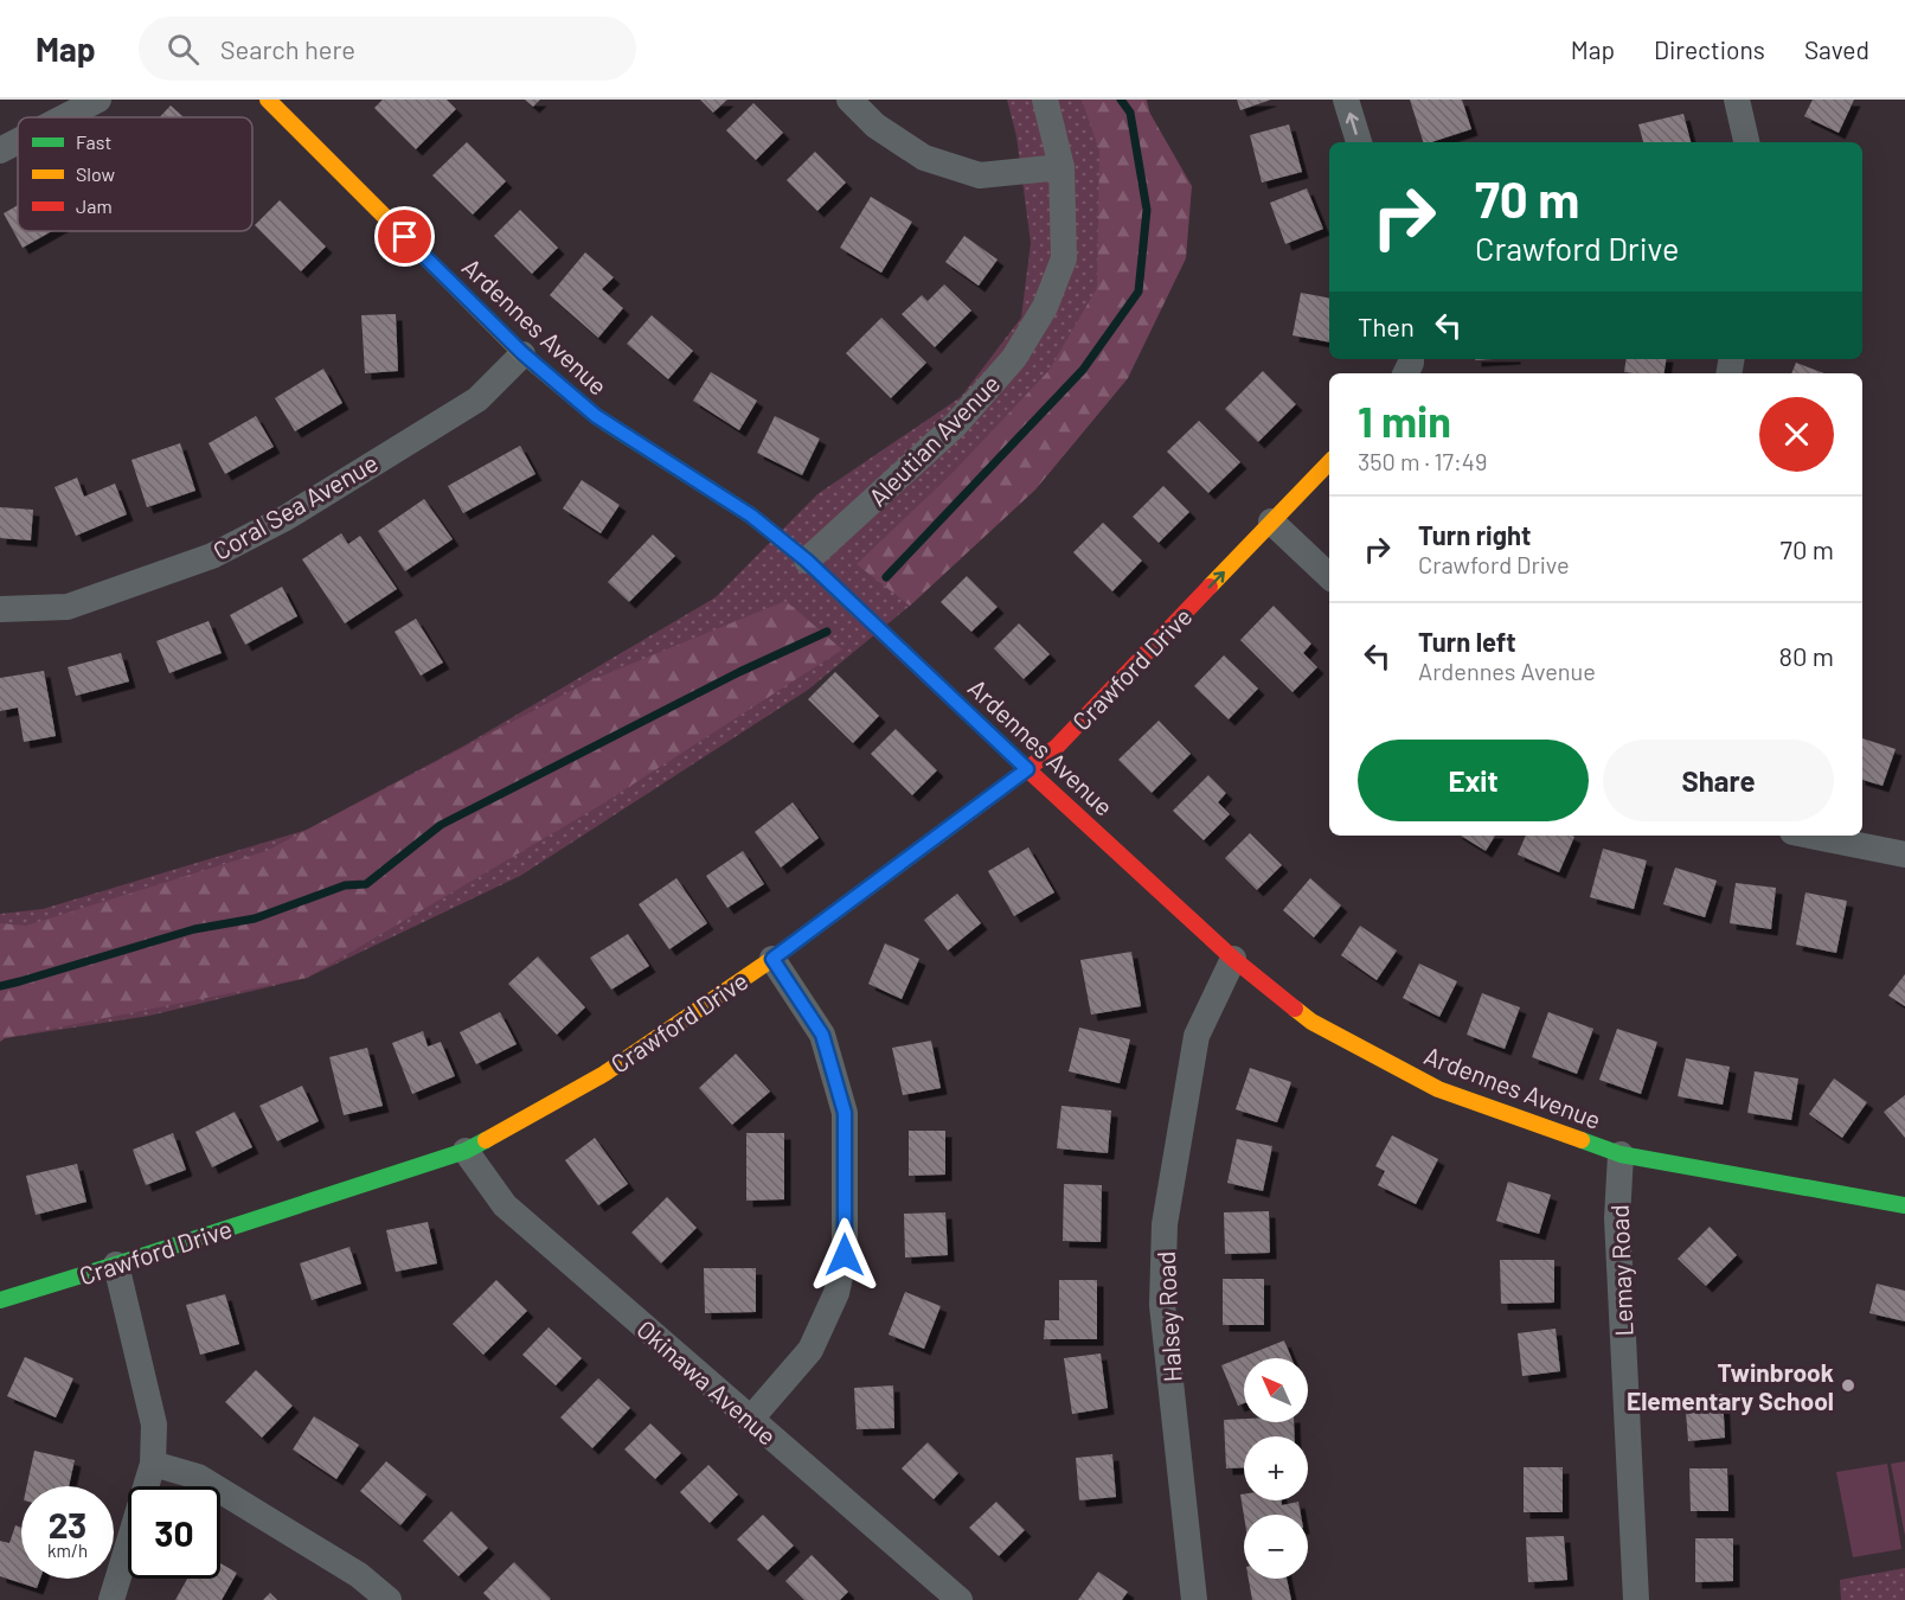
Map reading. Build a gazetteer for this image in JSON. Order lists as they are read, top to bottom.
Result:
{
  "streets": {
    "street": [
      "Ardennes Avenue",
      "Aleutian Avenue",
      "Coral Sea Avenue",
      "Crawford Drive",
      "Lemay Road",
      "Halsey Road",
      "Okinawa Avenue"
    ]
  },
  "crossings": [
    ["Ardennes Avenue", "Aleutian Avenue"],
    ["Ardennes Avenue", "Coral Sea Avenue"],
    ["Ardennes Avenue", "Crawford Drive"],
    ["Ardennes Avenue", "Lemay Road"],
    ["Ardennes Avenue", "Halsey Road"],
    ["Crawford Drive", "Okinawa Avenue"]
  ],
  "places": ["Twinbrook Elementary School"],
  "legend": ["Fast", "Slow", "Jam"],
  "north": "top left",
  "page": {
    "header": "Map",
    "search": "Search here",
    "nav": ["Map", "Directions", "Saved"],
    "turn": ["70 m", "Crawford Drive"],
    "then": "Then",
    "heading": ["1 min", "350 m · 17:49"],
    "list": [
      {
        "name": "Turn right",
        "note": "Crawford Drive",
        "value": "70 m"
      },
      {
        "name": "Turn left",
        "note": "Ardennes Avenue",
        "value": "80 m"
      }
    ],
    "buttons": ["Exit", "Share"],
    "map_buttons": ["+", "−"],
    "speed": "23 km/h",
    "limit": "30"
  }
}
